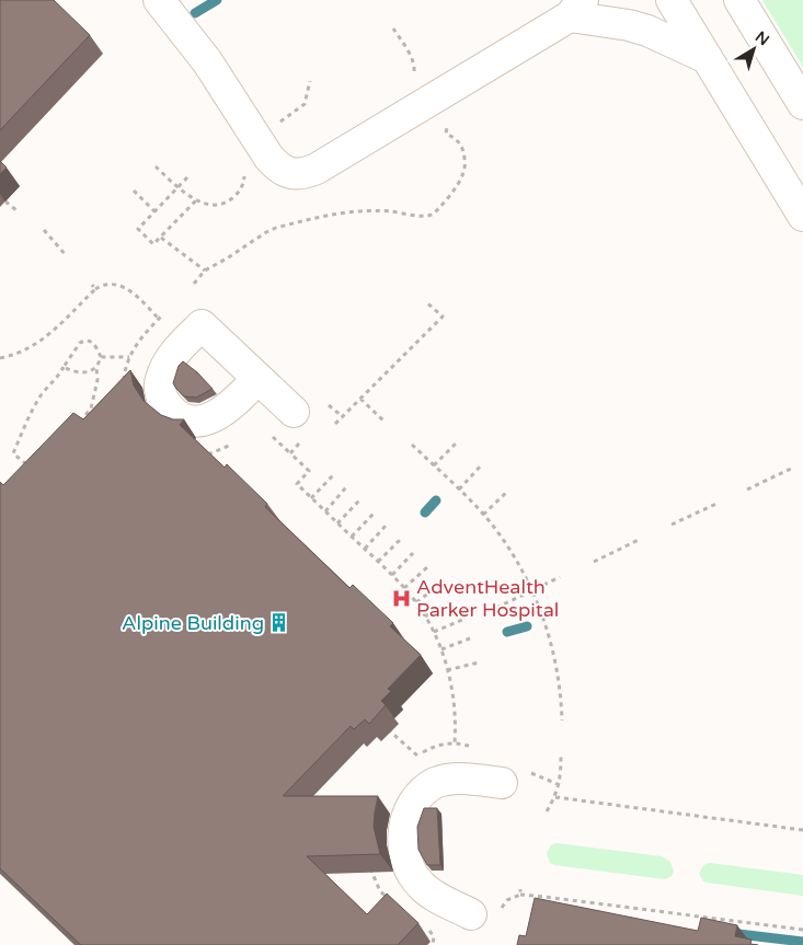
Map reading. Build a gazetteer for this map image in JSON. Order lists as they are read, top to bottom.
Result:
{
  "places": {
    "hospital": ["AdventHealth Parker Hospital"],
    "building": ["Alpine Building"]
  },
  "north": "top right"
}
